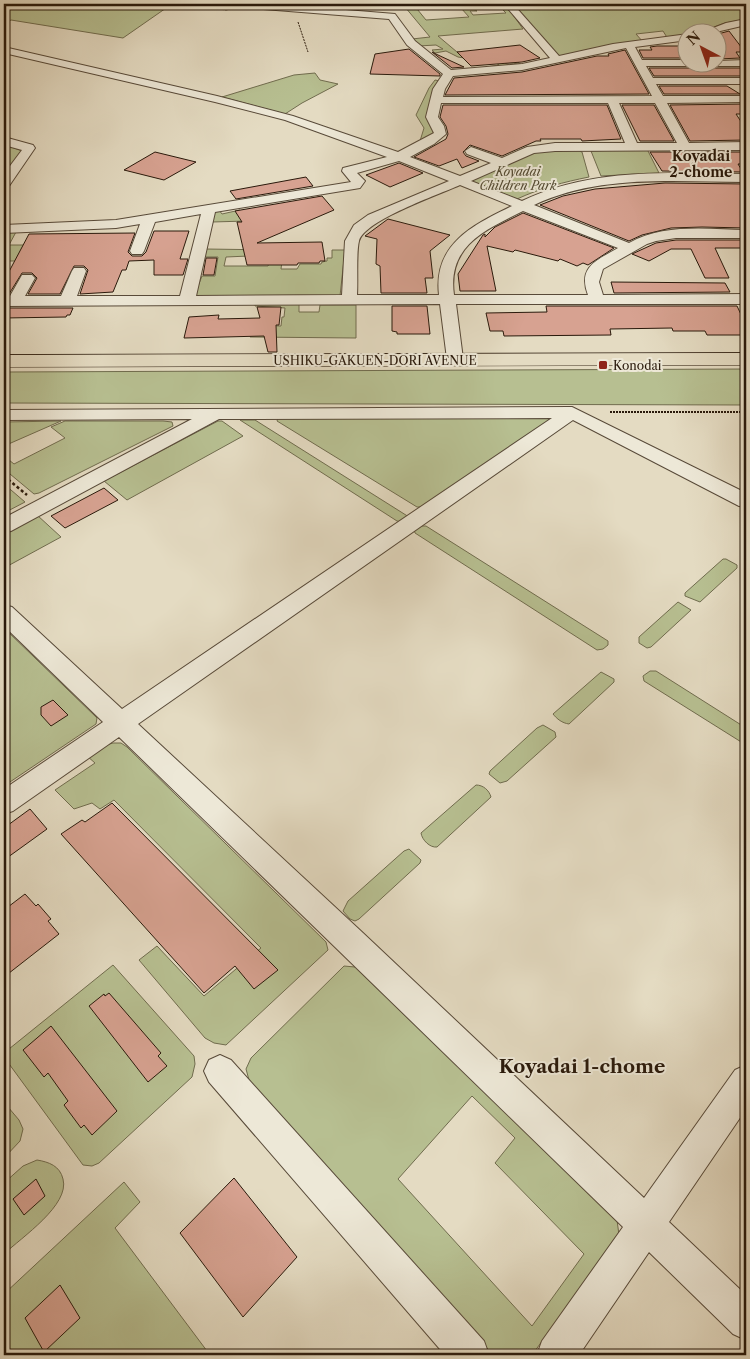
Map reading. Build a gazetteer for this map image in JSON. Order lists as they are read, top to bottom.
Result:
{
  "streets": {
    "highway": ["USHIKU-GAKUEN-DORI AVENUE"]
  },
  "districts": ["Koyadai 2-chome", "Koyadai 1-chome"],
  "parks": ["Koyadai Children Park"],
  "places": {
    "transit": ["Konodai"]
  },
  "north": "top left"
}
